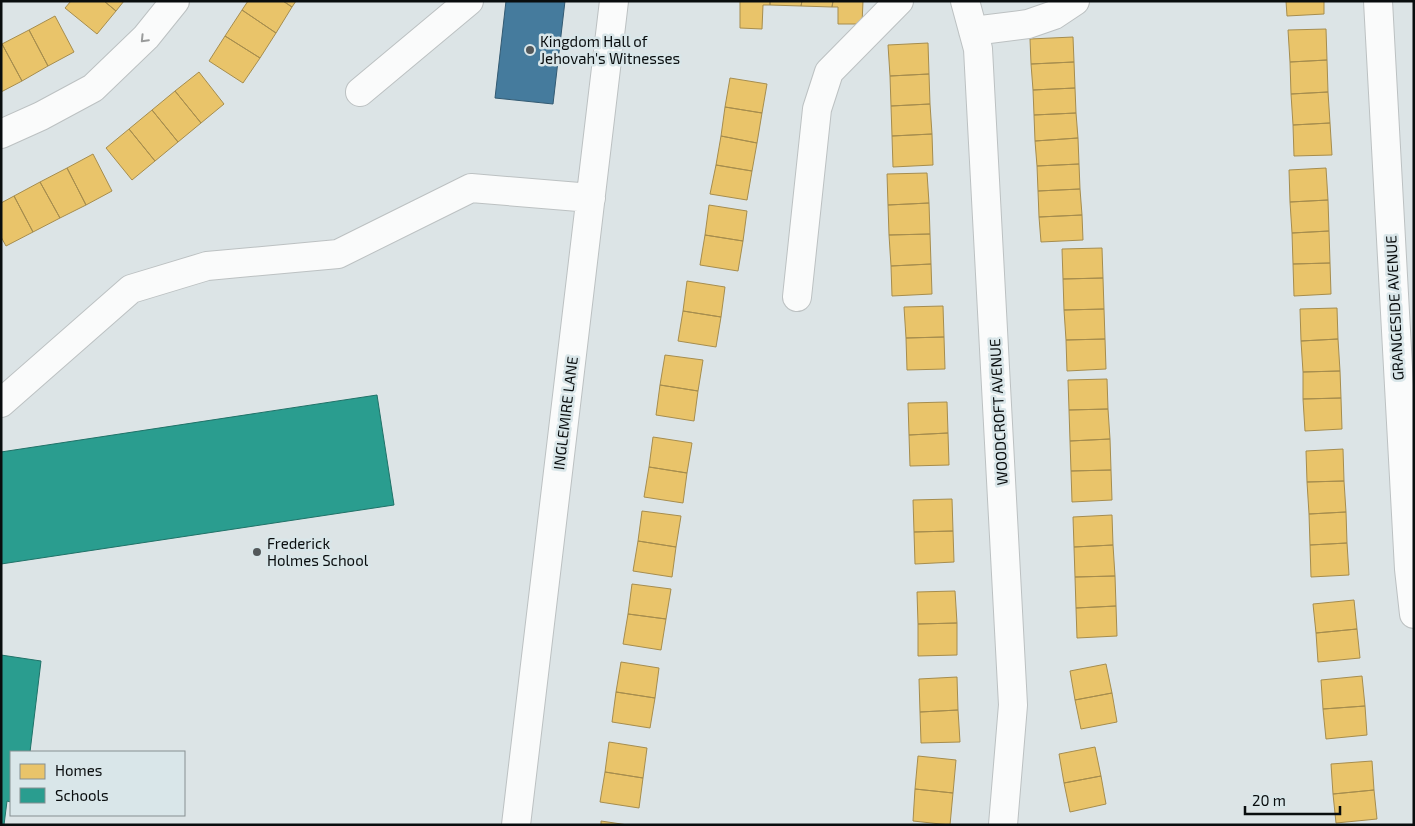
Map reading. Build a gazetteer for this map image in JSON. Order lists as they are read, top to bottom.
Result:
{
  "streets": {
    "street": ["GRANGESIDE AVENUE", "WOODCROFT AVENUE", "INGLEMIRE LANE"]
  },
  "places": ["Kingdom Hall of Jehovah's Witnesses", "Frederick Holmes School"],
  "legend": ["Homes", "Schools"],
  "scale_bar": "20 m"
}
